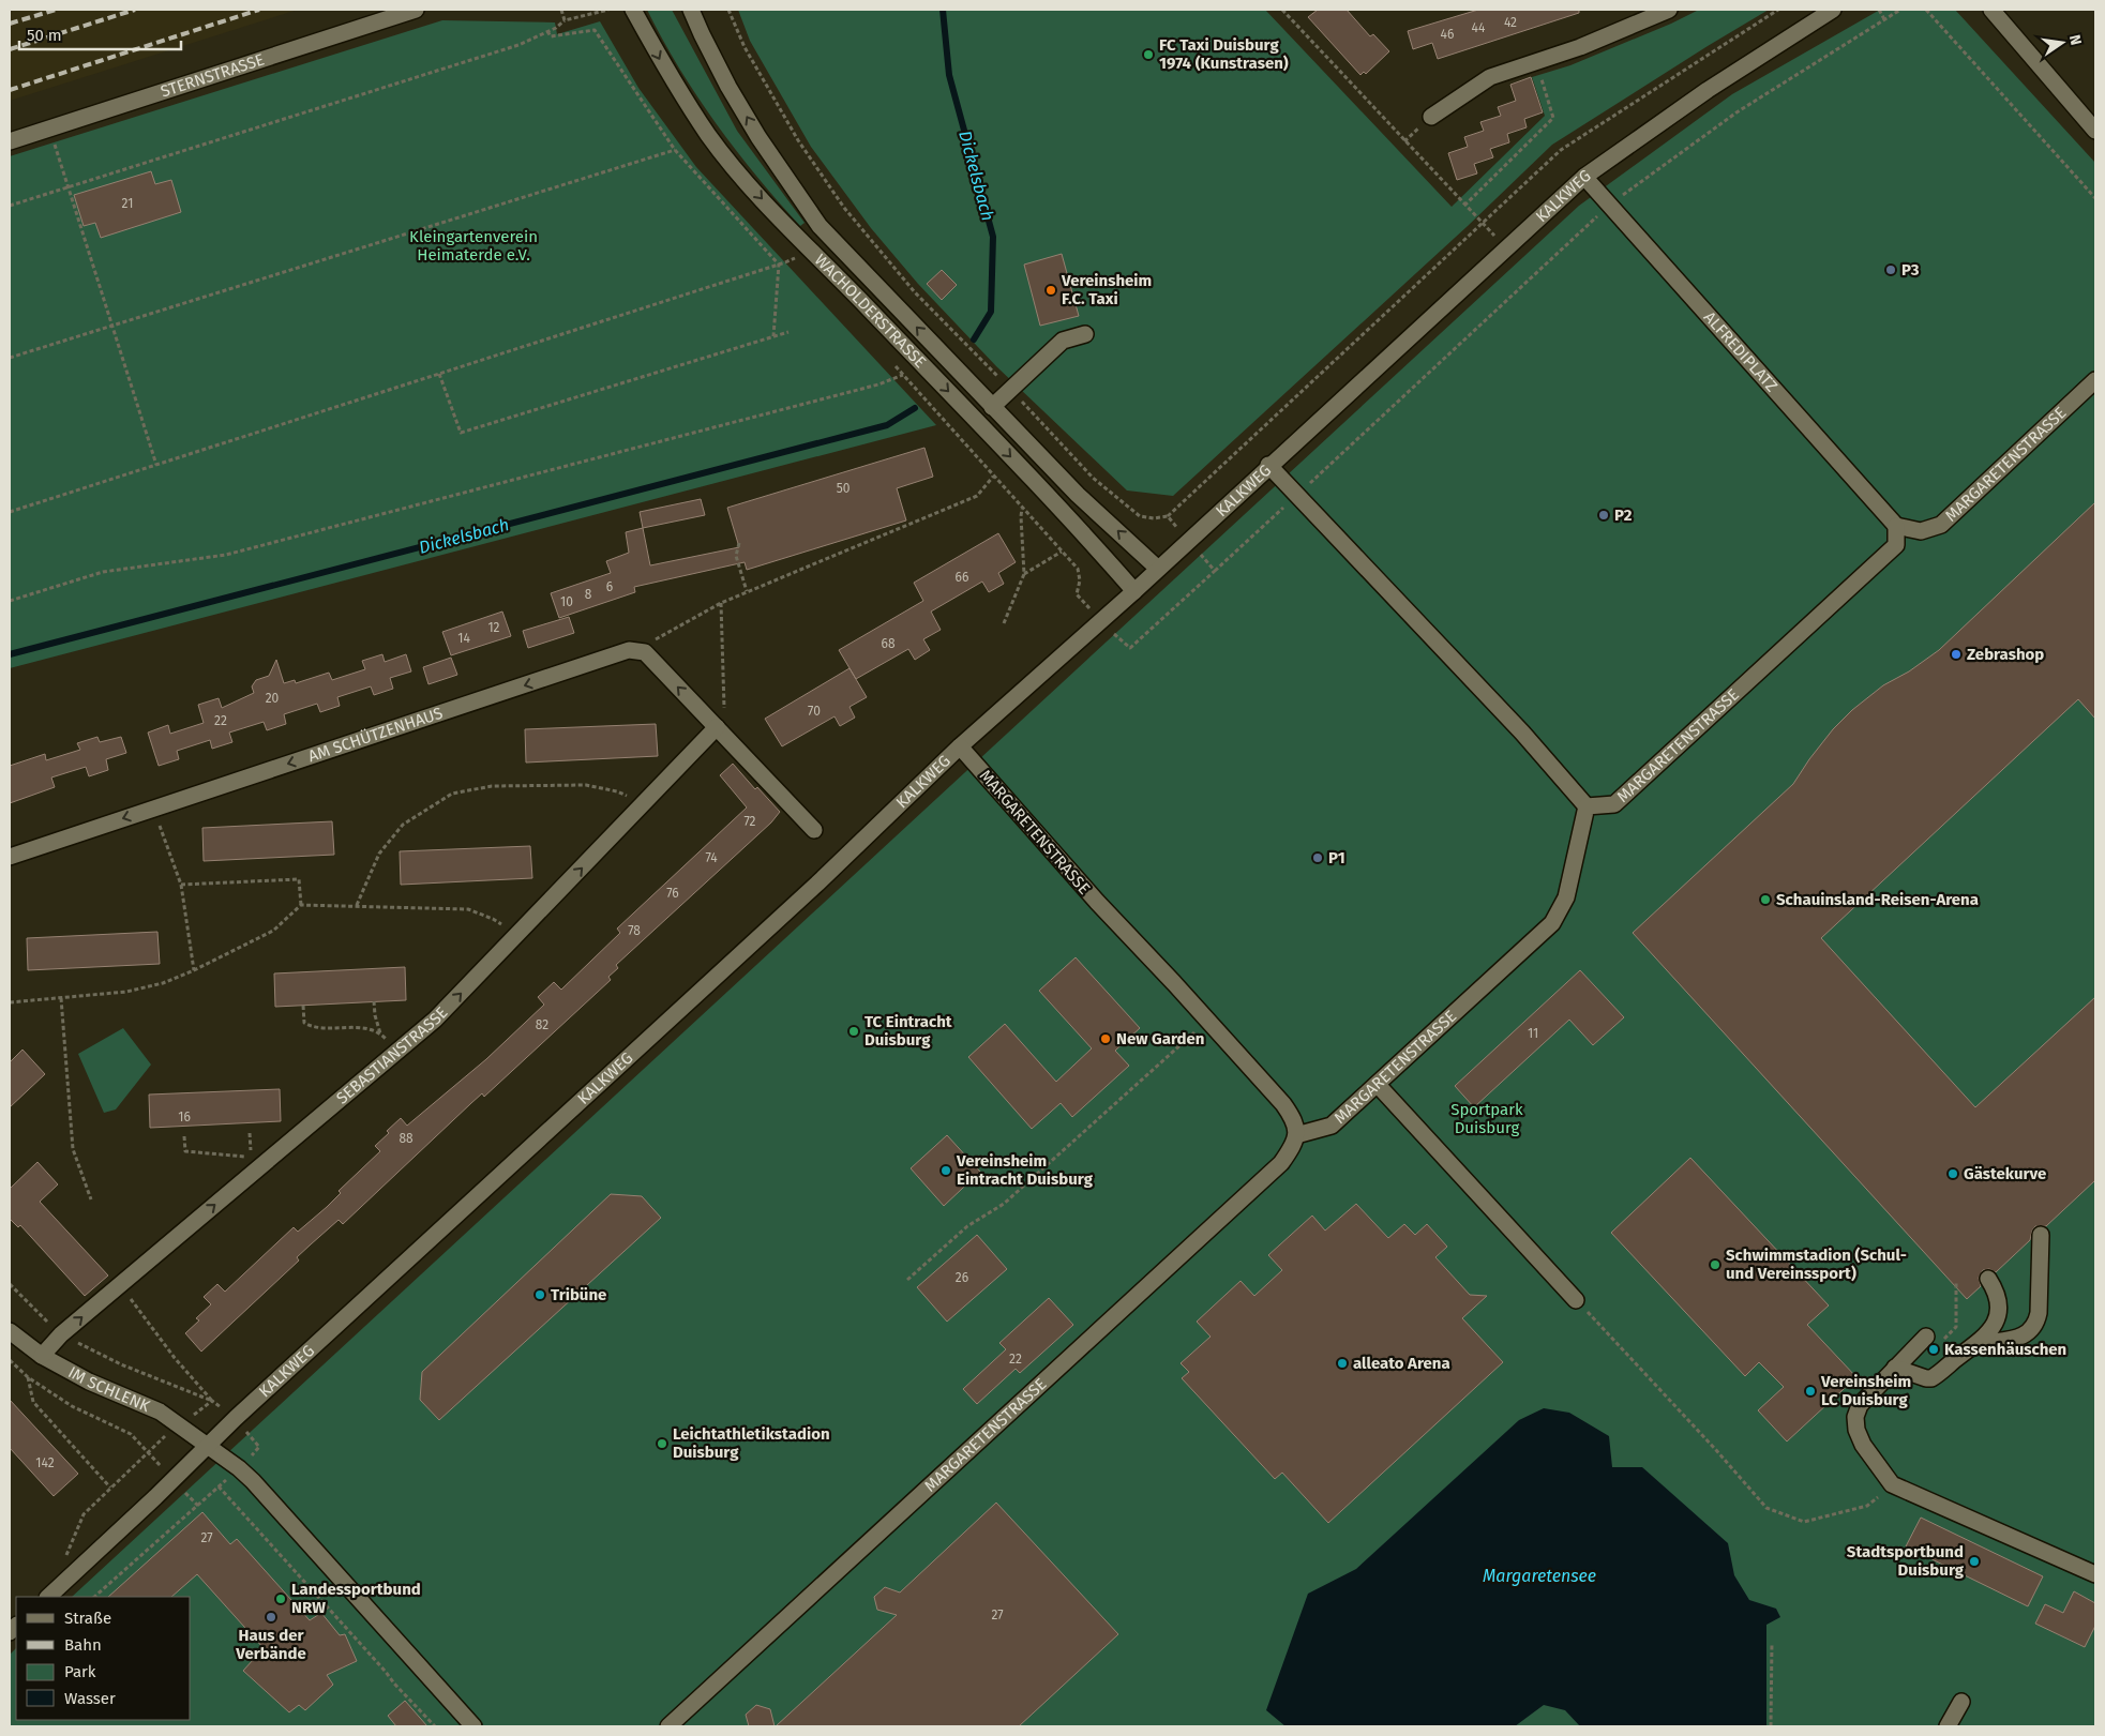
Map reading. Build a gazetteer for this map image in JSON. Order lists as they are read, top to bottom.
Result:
{
  "streets": {
    "street": [
      "STERNSTRASSE",
      "KALKWEG",
      "WACHOLDERSTRASSE",
      "ALFREDIPLATZ",
      "MARGARETENSTRASSE",
      "AM SCHÜTZENHAUS",
      "SEBASTIANSTRASSE",
      "IM SCHLENK"
    ]
  },
  "crossings": [
    ["KALKWEG", "WACHOLDERSTRASSE"],
    ["KALKWEG", "ALFREDIPLATZ"],
    ["KALKWEG", "MARGARETENSTRASSE"],
    ["KALKWEG", "IM SCHLENK"],
    ["ALFREDIPLATZ", "MARGARETENSTRASSE"],
    ["SEBASTIANSTRASSE", "IM SCHLENK"]
  ],
  "one_way": ["AM SCHÜTZENHAUS", "SEBASTIANSTRASSE"],
  "water": ["Dickelsbach", "Margaretensee"],
  "parks": ["Kleingartenverein Heimaterde e.V.", "Sportpark Duisburg"],
  "places": [
    "FC Taxi Duisburg 1974 (Kunstrasen)",
    "P3",
    "Vereinsheim F.C. Taxi",
    "P2",
    "Zebrashop",
    "P1",
    "Schauinsland-Reisen-Arena",
    "TC Eintracht Duisburg",
    "New Garden",
    "Vereinsheim Eintracht Duisburg",
    "Gästekurve",
    "Schwimmstadion (Schul- und Vereinssport)",
    "Tribüne",
    "Kassenhäuschen",
    "alleato Arena",
    "Vereinsheim LC Duisburg",
    "Leichtathletikstadion Duisburg",
    "Stadtsportbund Duisburg",
    "Landessportbund NRW",
    "Haus der Verbände"
  ],
  "house_numbers": [
    "42",
    "44",
    "46",
    "21",
    "50",
    "66",
    "6",
    "8",
    "10",
    "12",
    "14",
    "68",
    "20",
    "70",
    "22",
    "72",
    "74",
    "76",
    "78",
    "82",
    "11",
    "16",
    "88",
    "26",
    "22",
    "142",
    "27",
    "27"
  ],
  "legend": [
    "Straße",
    "Bahn",
    "Park",
    "Wasser"
  ],
  "scale_bar": "50 m",
  "north": "right"
}
